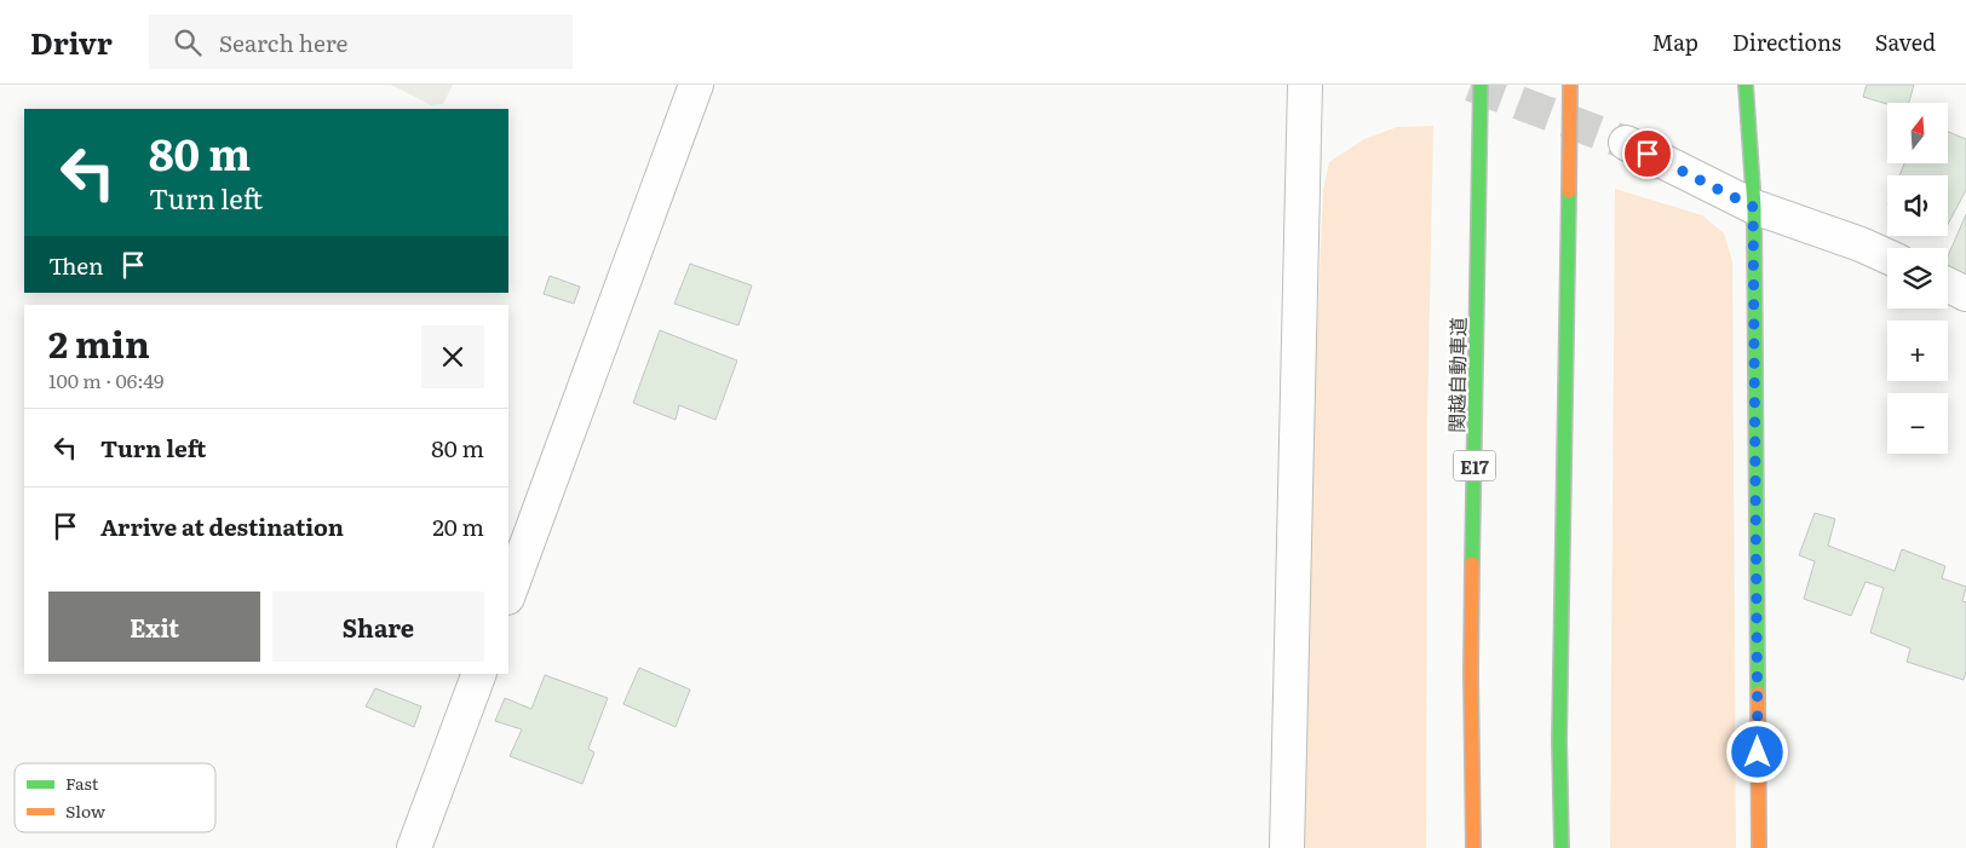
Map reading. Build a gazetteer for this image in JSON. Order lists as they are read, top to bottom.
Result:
{
  "streets": {
    "main road": ["関越自動車道", "E17"]
  },
  "legend": ["Fast", "Slow"],
  "north": "top",
  "page": {
    "header": "Drivr",
    "search": "Search here",
    "nav": ["Map", "Directions", "Saved"],
    "map_buttons": ["+", "−"],
    "turn": ["80 m", "Turn left"],
    "then": "Then",
    "heading": ["2 min", "100 m · 06:49"],
    "list": [
      {
        "name": "Turn left",
        "value": "80 m"
      },
      {
        "name": "Arrive at destination",
        "value": "20 m"
      }
    ],
    "buttons": ["Exit", "Share"]
  }
}
